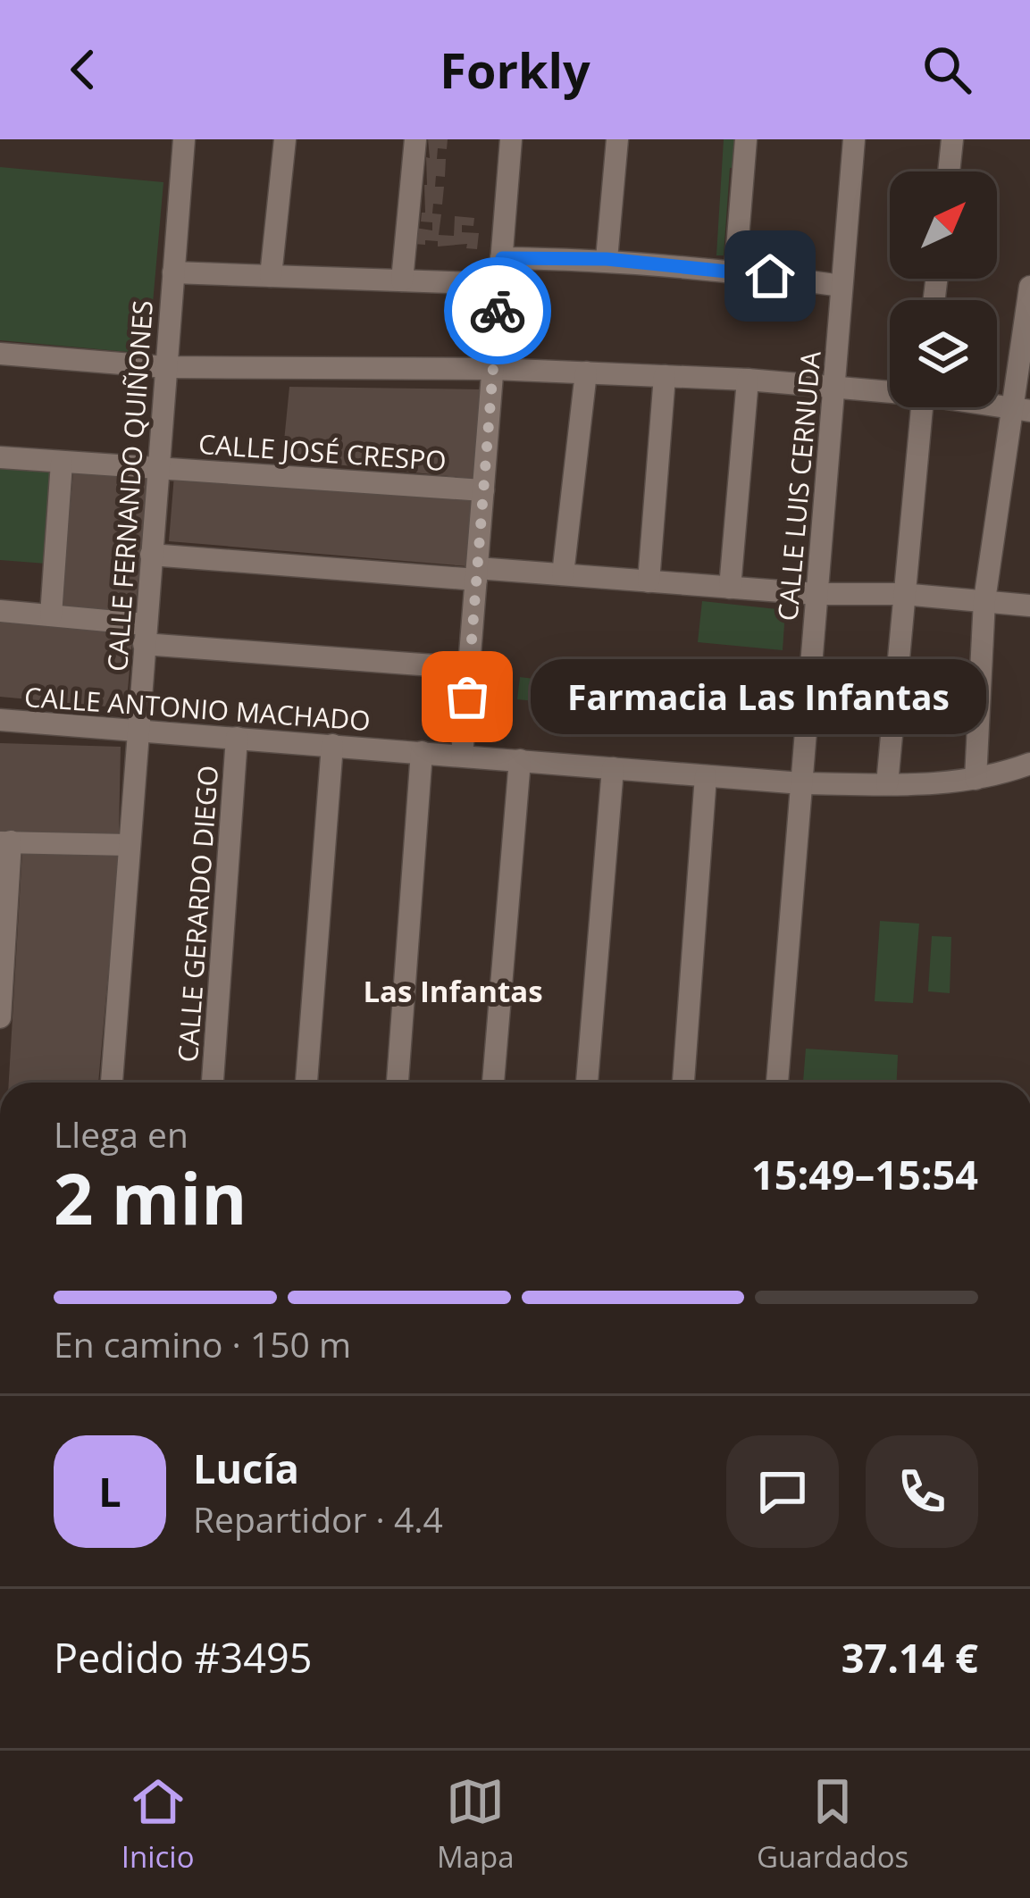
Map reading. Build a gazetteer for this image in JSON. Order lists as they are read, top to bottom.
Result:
{
  "streets": {
    "street": [
      "CALLE JOSÉ CRESPO",
      "CALLE FERNANDO QUIÑONES",
      "CALLE LUIS CERNUDA",
      "CALLE ANTONIO MACHADO",
      "CALLE GERARDO DIEGO"
    ]
  },
  "crossings": [
    ["CALLE JOSÉ CRESPO", "CALLE FERNANDO QUIÑONES"],
    ["CALLE FERNANDO QUIÑONES", "CALLE ANTONIO MACHADO"],
    ["CALLE LUIS CERNUDA", "CALLE ANTONIO MACHADO"],
    ["CALLE ANTONIO MACHADO", "CALLE GERARDO DIEGO"]
  ],
  "districts": ["Las Infantas"],
  "places": ["Farmacia Las Infantas"],
  "north": "top right",
  "page": {
    "header": "Forkly",
    "bubble": "Farmacia Las Infantas",
    "heading": ["2 min", "Llega en", "15:49–15:54"],
    "panel": [
      "Lucía",
      "Repartidor · 4.4",
      "Pedido #3495",
      "37.14 €"
    ],
    "bar": "En camino · 150 m",
    "round": "L",
    "tabs": ["Inicio", "Mapa", "Guardados"]
  }
}
